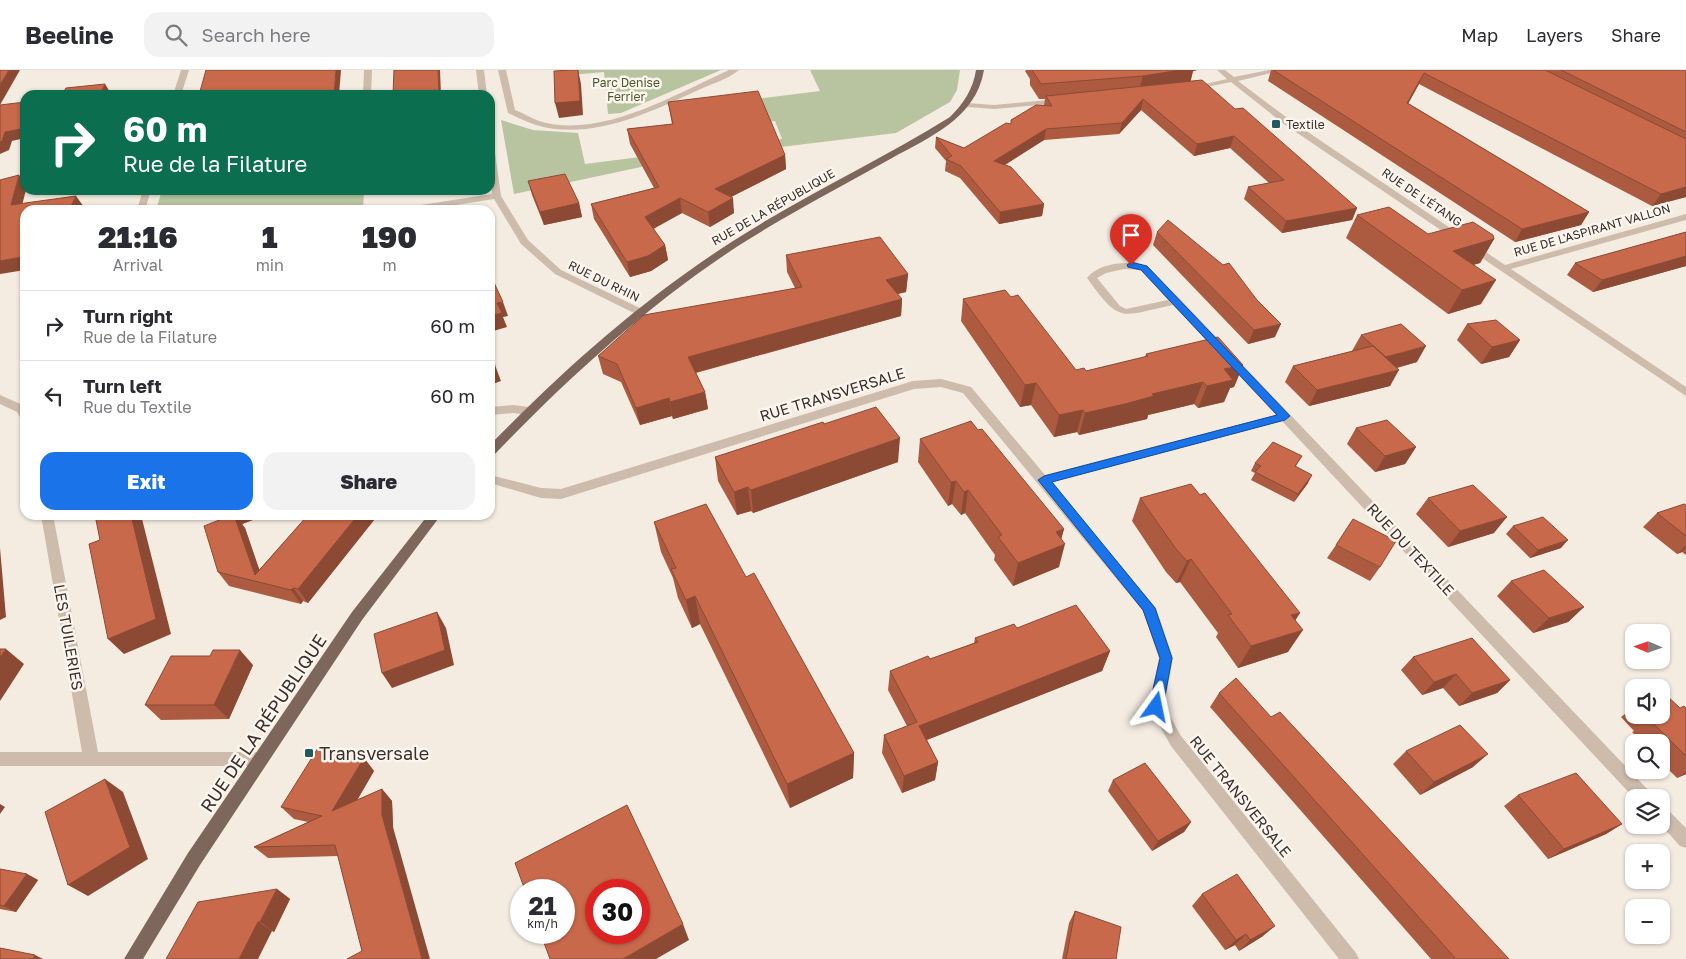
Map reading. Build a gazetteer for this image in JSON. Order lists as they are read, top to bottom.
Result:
{
  "streets": {
    "main road": ["RUE DE LA RÉPUBLIQUE"],
    "street": [
      "RUE DE L'ÉTANG",
      "RUE DE L'ASPIRANT VALLON",
      "RUE DU RHIN",
      "RUE TRANSVERSALE",
      "RUE DU TEXTILE",
      "LES TUILERIES"
    ]
  },
  "crossings": [
    ["RUE DE L'ÉTANG", "RUE DE L'ASPIRANT VALLON"],
    ["RUE DE LA RÉPUBLIQUE", "RUE DU RHIN"]
  ],
  "parks": ["Parc Denise Ferrier"],
  "places": {
    "transit": ["Textile", "Transversale"]
  },
  "north": "left",
  "page": {
    "header": "Beeline",
    "search": "Search here",
    "nav": ["Map", "Layers", "Share"],
    "turn": ["60 m", "Rue de la Filature"],
    "eta": [
      "21:16",
      "Arrival",
      "1",
      "min",
      "190",
      "m"
    ],
    "list": [
      {
        "name": "Turn right",
        "note": "Rue de la Filature",
        "value": "60 m"
      },
      {
        "name": "Turn left",
        "note": "Rue du Textile",
        "value": "60 m"
      }
    ],
    "buttons": ["Exit", "Share"],
    "map_buttons": ["+", "−"],
    "speed": "21 km/h",
    "limit": "30"
  }
}
